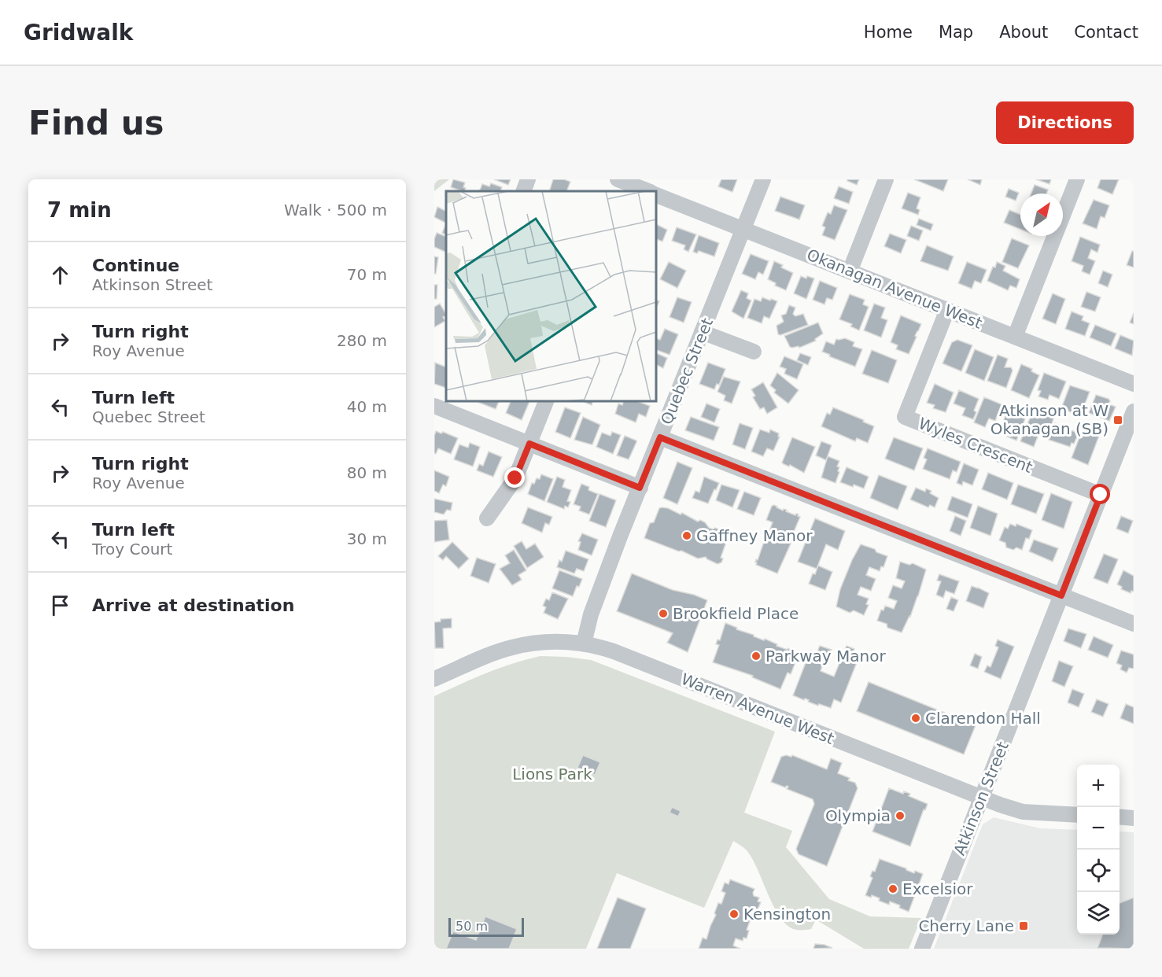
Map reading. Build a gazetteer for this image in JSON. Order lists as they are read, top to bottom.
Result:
{
  "streets": {
    "street": [
      "Okanagan Avenue West",
      "Quebec Street",
      "Wyles Crescent",
      "Warren Avenue West",
      "Atkinson Street"
    ]
  },
  "crossings": [
    ["Okanagan Avenue West", "Quebec Street"],
    ["Okanagan Avenue West", "Wyles Crescent"],
    ["Quebec Street", "Warren Avenue West"],
    ["Wyles Crescent", "Atkinson Street"],
    ["Warren Avenue West", "Atkinson Street"]
  ],
  "parks": ["Lions Park"],
  "places": {
    "transit": ["Atkinson at W Okanagan (SB)", "Cherry Lane"],
    "other": [
      "Gaffney Manor",
      "Brookfield Place",
      "Parkway Manor",
      "Clarendon Hall",
      "Olympia",
      "Excelsior",
      "Kensington"
    ]
  },
  "scale_bar": "50 m",
  "north": "top right",
  "page": {
    "header": "Gridwalk",
    "nav": [
      "Home",
      "Map",
      "About",
      "Contact"
    ],
    "buttons": "Directions",
    "title": "Find us",
    "heading": ["7 min", "Walk · 500 m"],
    "list": [
      ["Continue", "Atkinson Street", "70 m"],
      ["Turn right", "Roy Avenue", "280 m"],
      ["Turn left", "Quebec Street", "40 m"],
      ["Turn right", "Roy Avenue", "80 m"],
      ["Turn left", "Troy Court", "30 m"],
      "Arrive at destination"
    ],
    "map_buttons": ["+", "−"],
    "scale": "50 m"
  }
}
